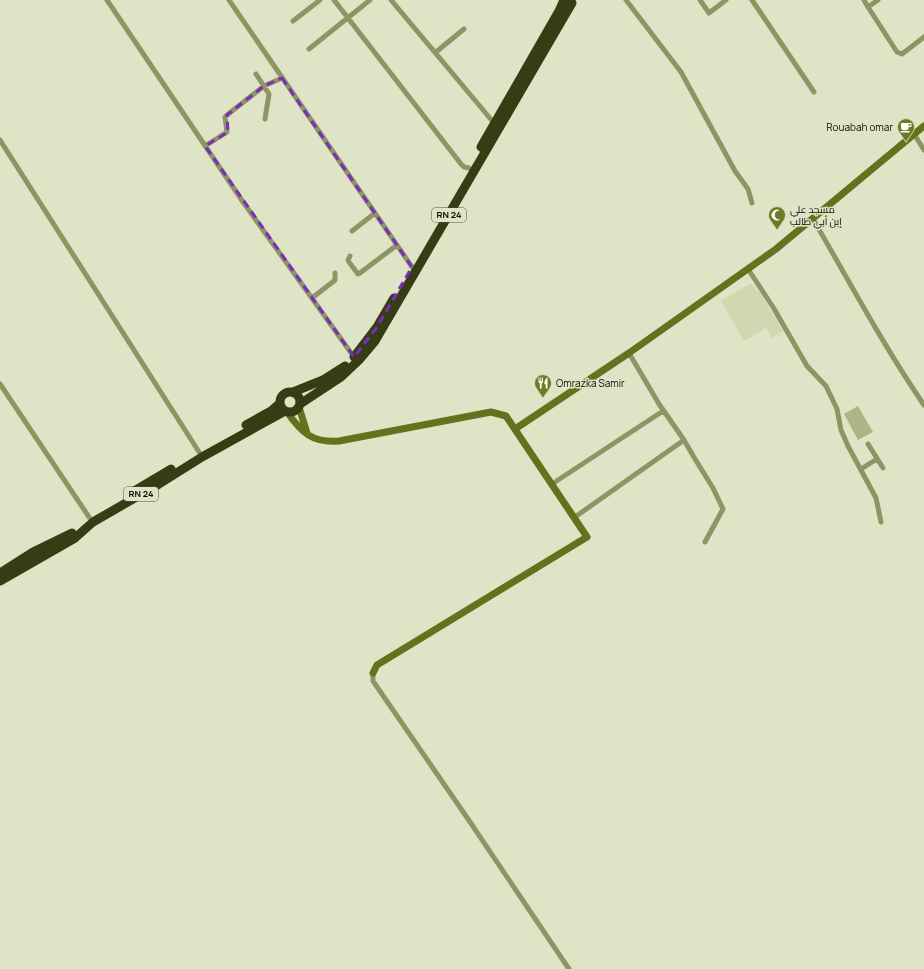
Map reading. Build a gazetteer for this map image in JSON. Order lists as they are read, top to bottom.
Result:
{
  "streets": {
    "highway": ["RN 24"]
  },
  "places": {
    "cafe": ["Rouabah omar"],
    "mosque": ["مسجد علي إبن أبي طالب"],
    "restaurant": ["Omrazka Samir"]
  }
}
